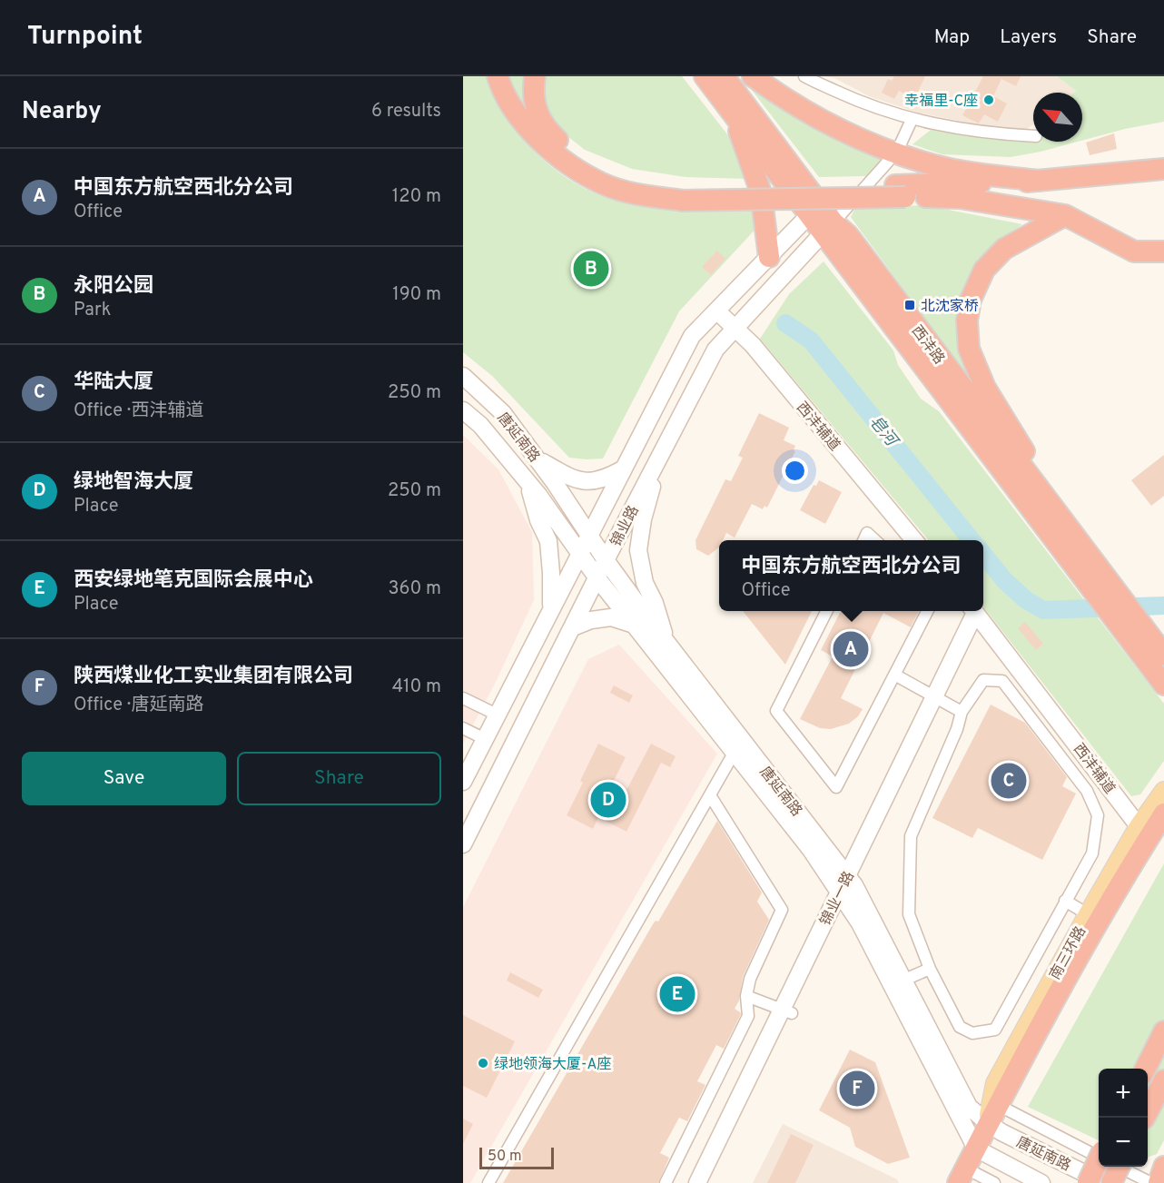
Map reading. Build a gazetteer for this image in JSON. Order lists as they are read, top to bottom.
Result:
{
  "streets": {
    "highway": ["西沣路", "南三环路"],
    "main road": [
      "西沣辅道",
      "唐延南路",
      "锦业路",
      "锦业一路"
    ]
  },
  "crossings": [
    ["西沣路", "锦业路"],
    ["西沣辅道", "锦业路"],
    ["西沣辅道", "锦业一路"],
    ["西沣辅道", "南三环路"],
    ["唐延南路", "锦业路"],
    ["唐延南路", "锦业一路"],
    ["唐延南路", "南三环路"]
  ],
  "water": ["皂河"],
  "places": {
    "other": ["幸福里-C座", "绿地·领海大厦-A座"],
    "transit": ["北沈家桥"]
  },
  "scale_bar": "50 m",
  "north": "top left",
  "page": {
    "header": "Turnpoint",
    "nav": ["Map", "Layers", "Share"],
    "heading": ["Nearby", "6 results"],
    "list": [
      {
        "mark": "A",
        "name": "中国东方航空西北分公司",
        "note": "Office",
        "value": "120 m"
      },
      {
        "mark": "B",
        "name": "永阳公园",
        "note": "Park",
        "value": "190 m"
      },
      {
        "mark": "C",
        "name": "华陆大厦",
        "note": "Office · 西沣辅道",
        "value": "250 m"
      },
      {
        "mark": "D",
        "name": "绿地·智海大厦",
        "note": "Place",
        "value": "250 m"
      },
      {
        "mark": "E",
        "name": "西安绿地笔克国际会展中心",
        "note": "Place",
        "value": "360 m"
      },
      {
        "mark": "F",
        "name": "陕西煤业化工实业集团有限公司",
        "note": "Office · 唐延南路",
        "value": "410 m"
      }
    ],
    "pins": [
      "B",
      "A",
      "C",
      "D",
      "E",
      "F"
    ],
    "popup": ["中国东方航空西北分公司", "Office"],
    "buttons": ["Save", "Share"],
    "map_buttons": ["+", "−"],
    "scale": "50 m"
  }
}
